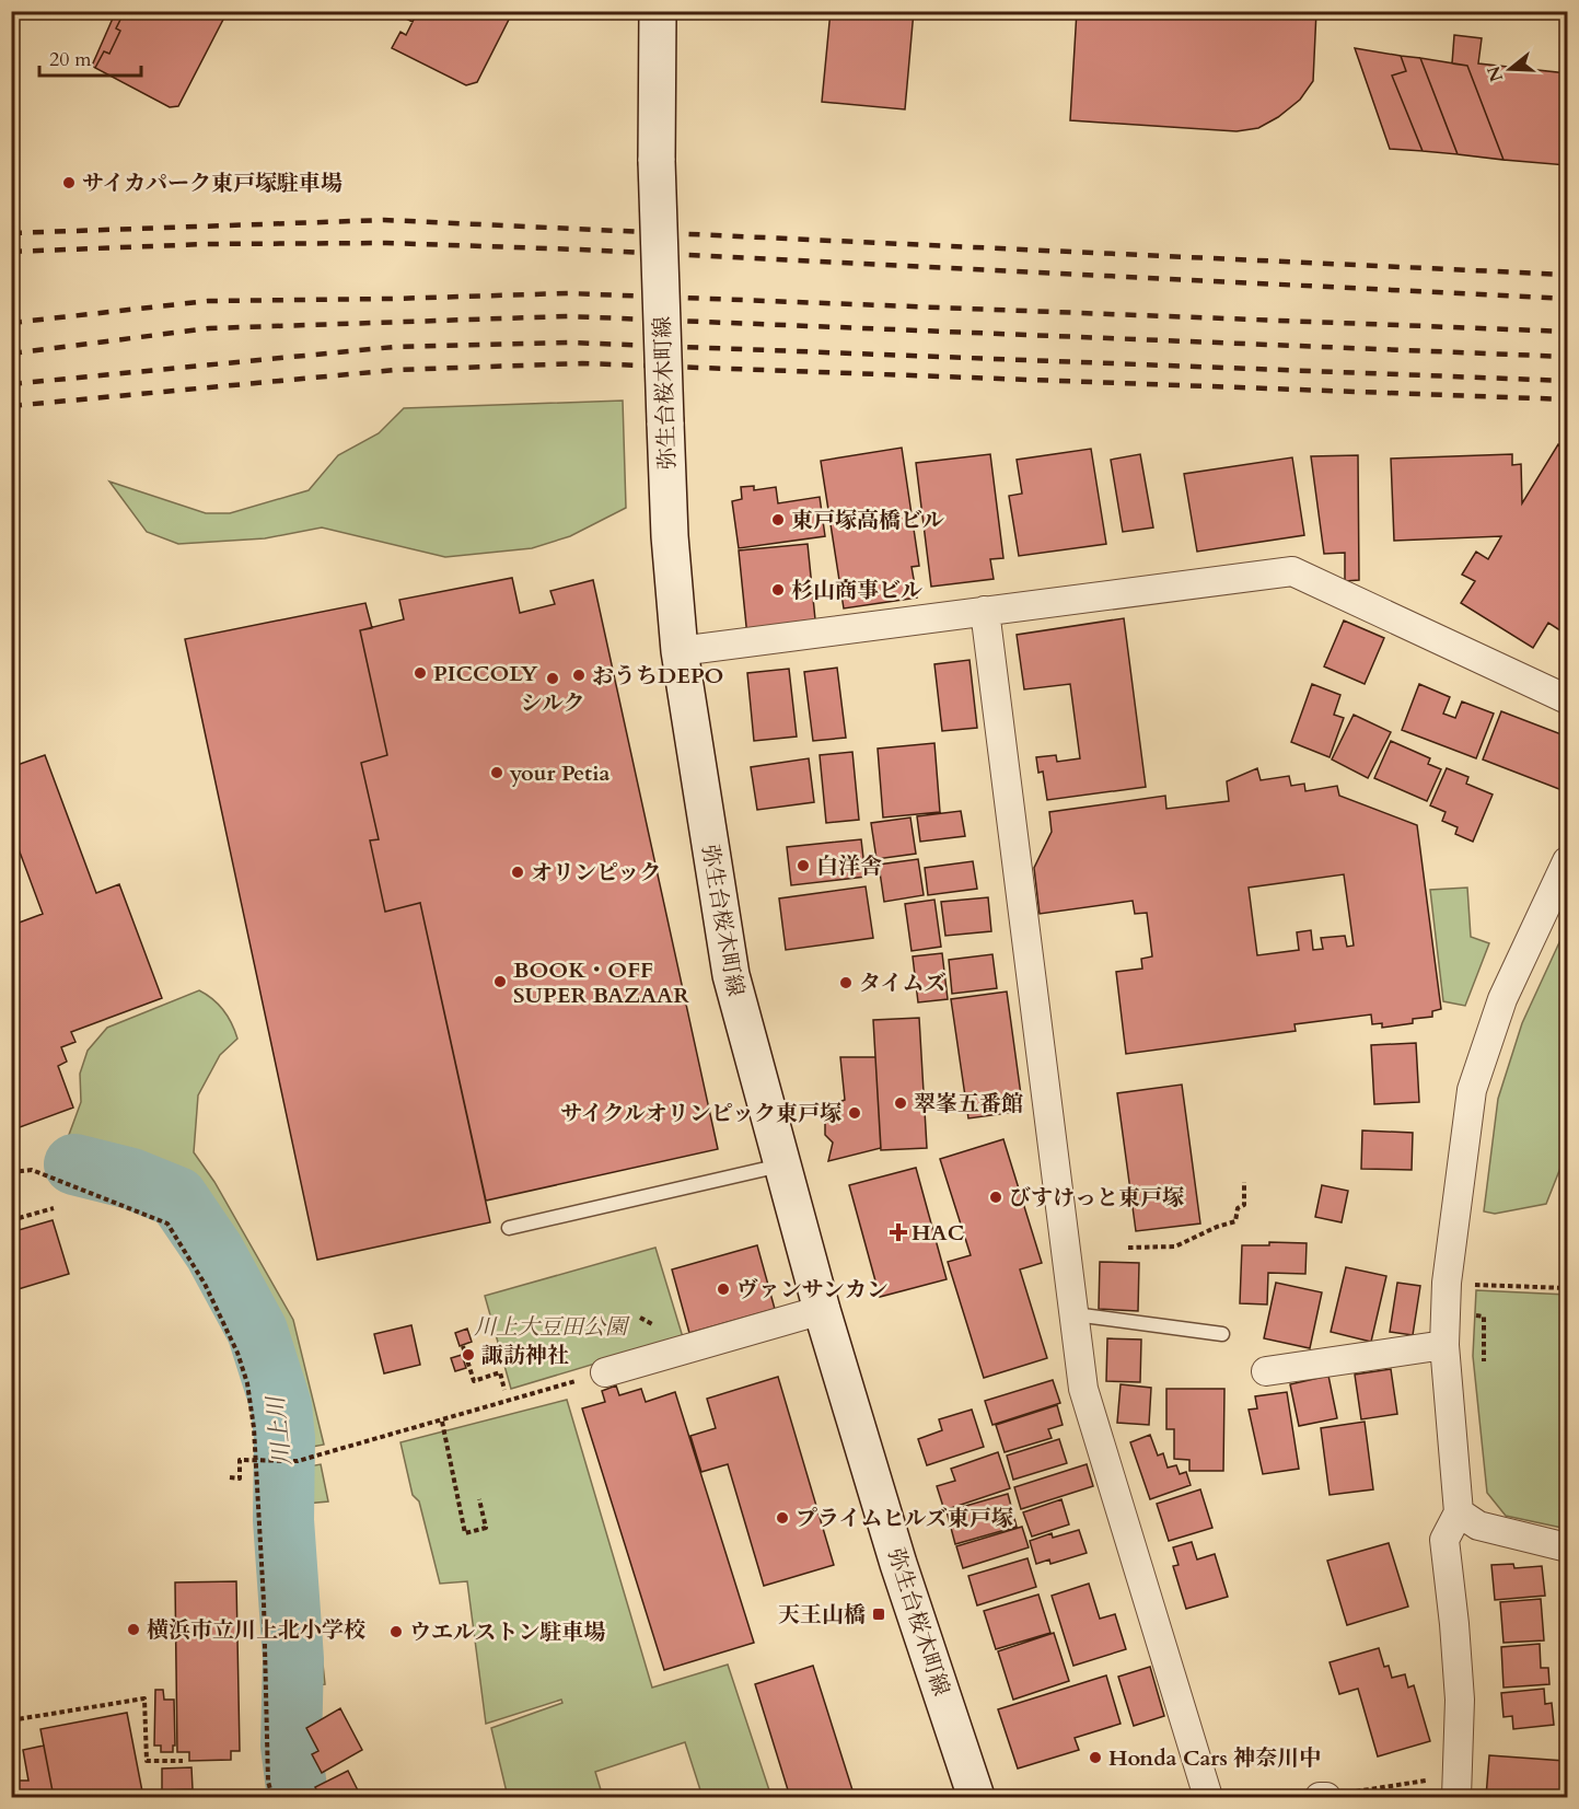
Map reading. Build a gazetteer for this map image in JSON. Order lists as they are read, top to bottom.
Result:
{
  "streets": {
    "main road": ["弥生台桜木町線"]
  },
  "water": ["川上川"],
  "parks": ["川上大豆田公園"],
  "places": {
    "other": [
      "サイカパーク東戸塚駐車場",
      "東戸塚高橋ビル",
      "杉山商事ビル",
      "PICCOLY",
      "おうちDEPO",
      "シルク",
      "your Petia",
      "白洋舎",
      "オリンピック",
      "BOOK・OFF SUPER BAZAAR",
      "タイムズ",
      "翠峯五番館",
      "サイクルオリンピック東戸塚",
      "びすけっと東戸塚",
      "ヴァンサンカン",
      "諏訪神社",
      "プライムヒルズ東戸塚",
      "横浜市立川上北小学校",
      "ウエルストン駐車場",
      "Honda Cars 神奈川中"
    ],
    "health": ["HAC"],
    "transit": ["天王山橋"]
  },
  "scale_bar": "20 m",
  "north": "left"
}
